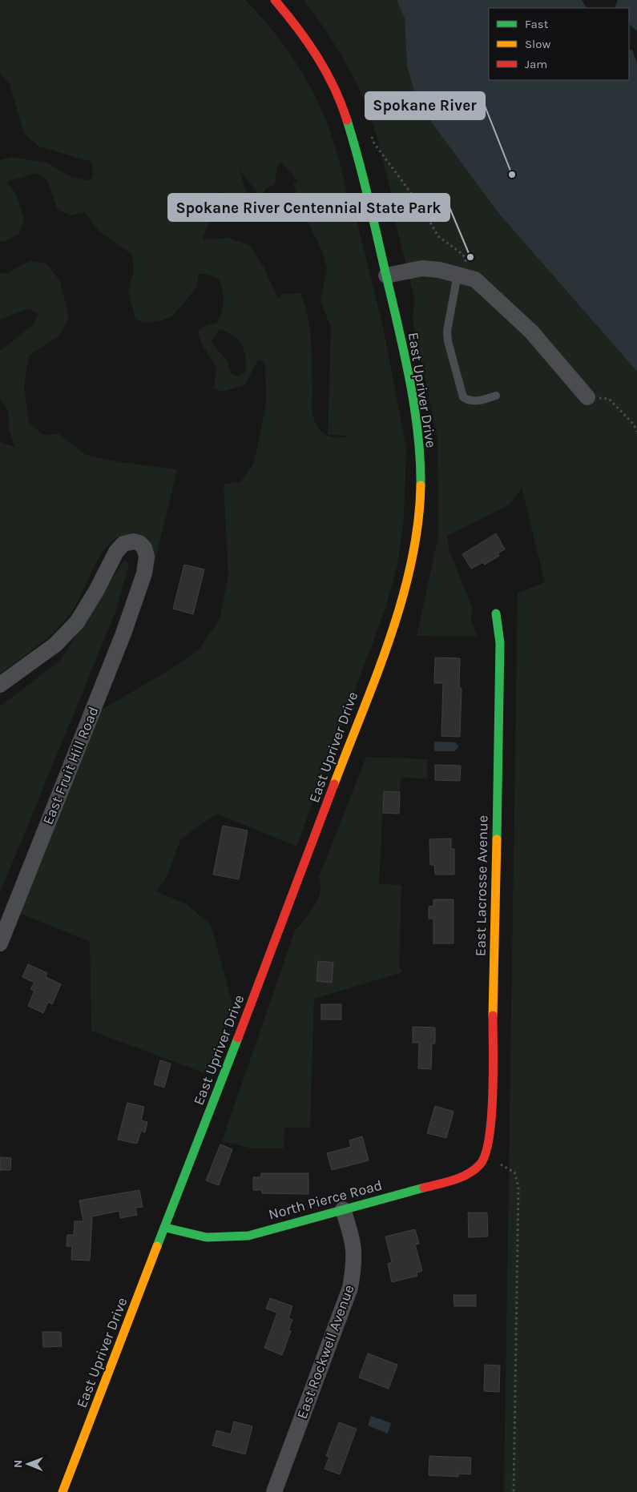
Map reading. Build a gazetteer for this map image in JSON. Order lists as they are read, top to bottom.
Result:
{
  "streets": {
    "street": [
      "East Upriver Drive",
      "East Fruit Hill Road",
      "East Lacrosse Avenue",
      "North Pierce Road",
      "East Rockwell Avenue"
    ]
  },
  "crossings": [
    ["East Upriver Drive", "North Pierce Road"],
    ["East Lacrosse Avenue", "North Pierce Road"],
    ["North Pierce Road", "East Rockwell Avenue"]
  ],
  "places": ["Spokane River", "Spokane River Centennial State Park"],
  "legend": ["Fast", "Slow", "Jam"],
  "north": "left"
}
